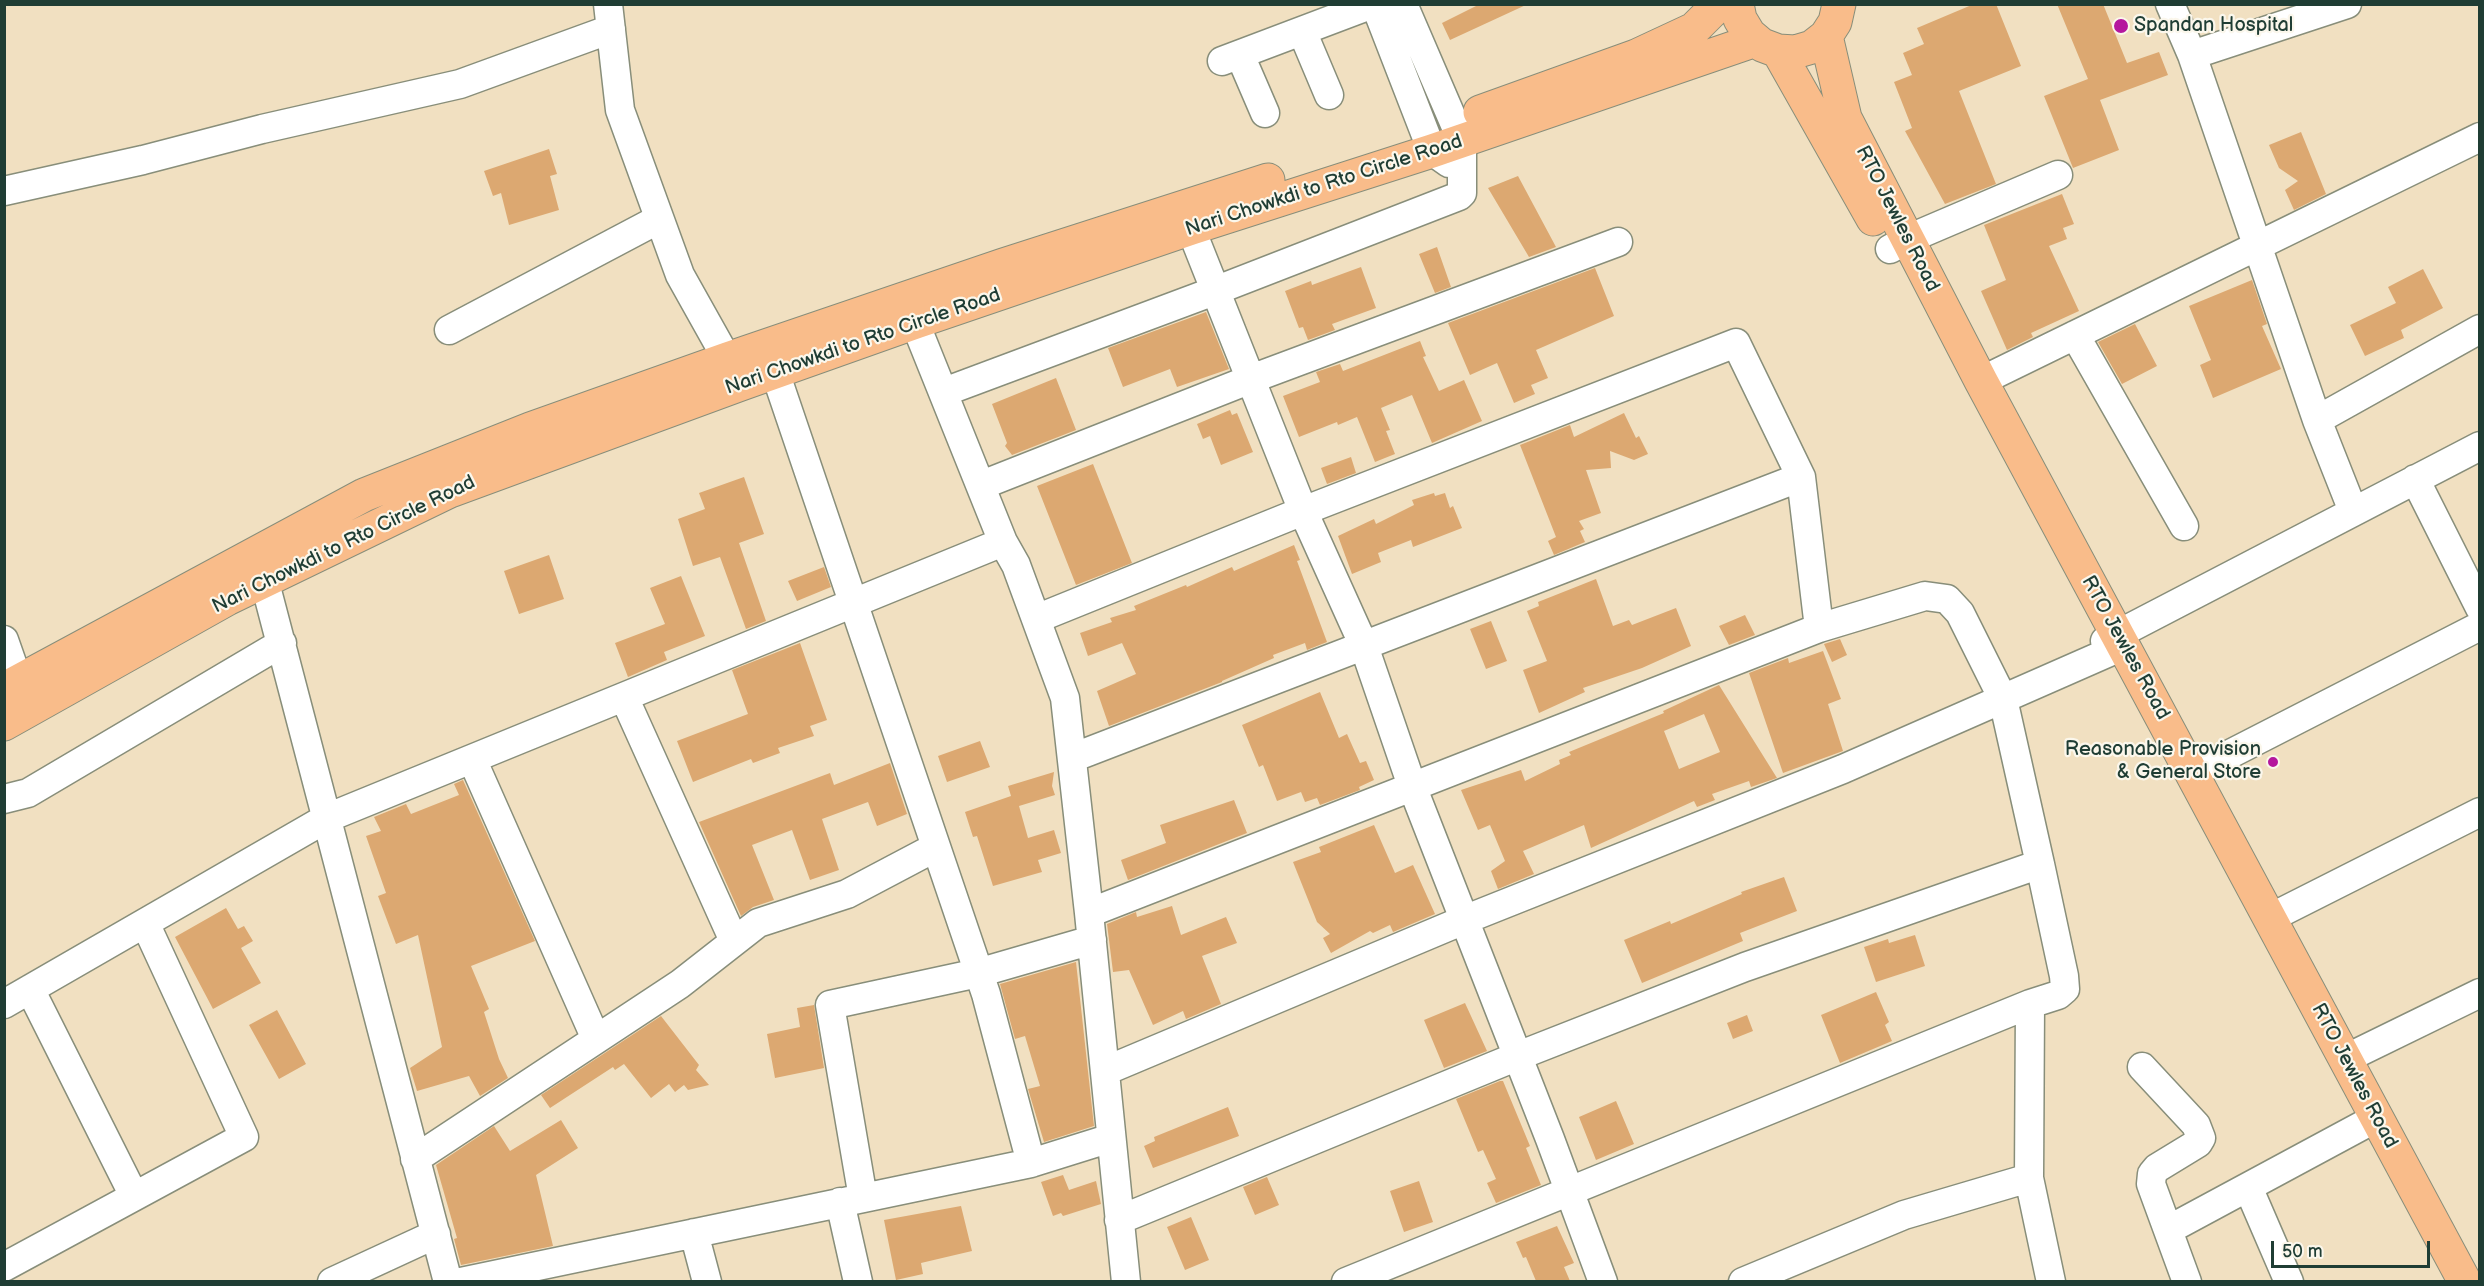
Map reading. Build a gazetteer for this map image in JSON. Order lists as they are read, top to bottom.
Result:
{
  "streets": {
    "highway": ["Nari Chowkdi to Rto Circle Road", "RTO Jewles Road"]
  },
  "crossings": [
    ["Nari Chowkdi to Rto Circle Road", "RTO Jewles Road"]
  ],
  "places": ["Spandan Hospital", "Reasonable Provision & General Store"],
  "scale_bar": "50 m"
}
